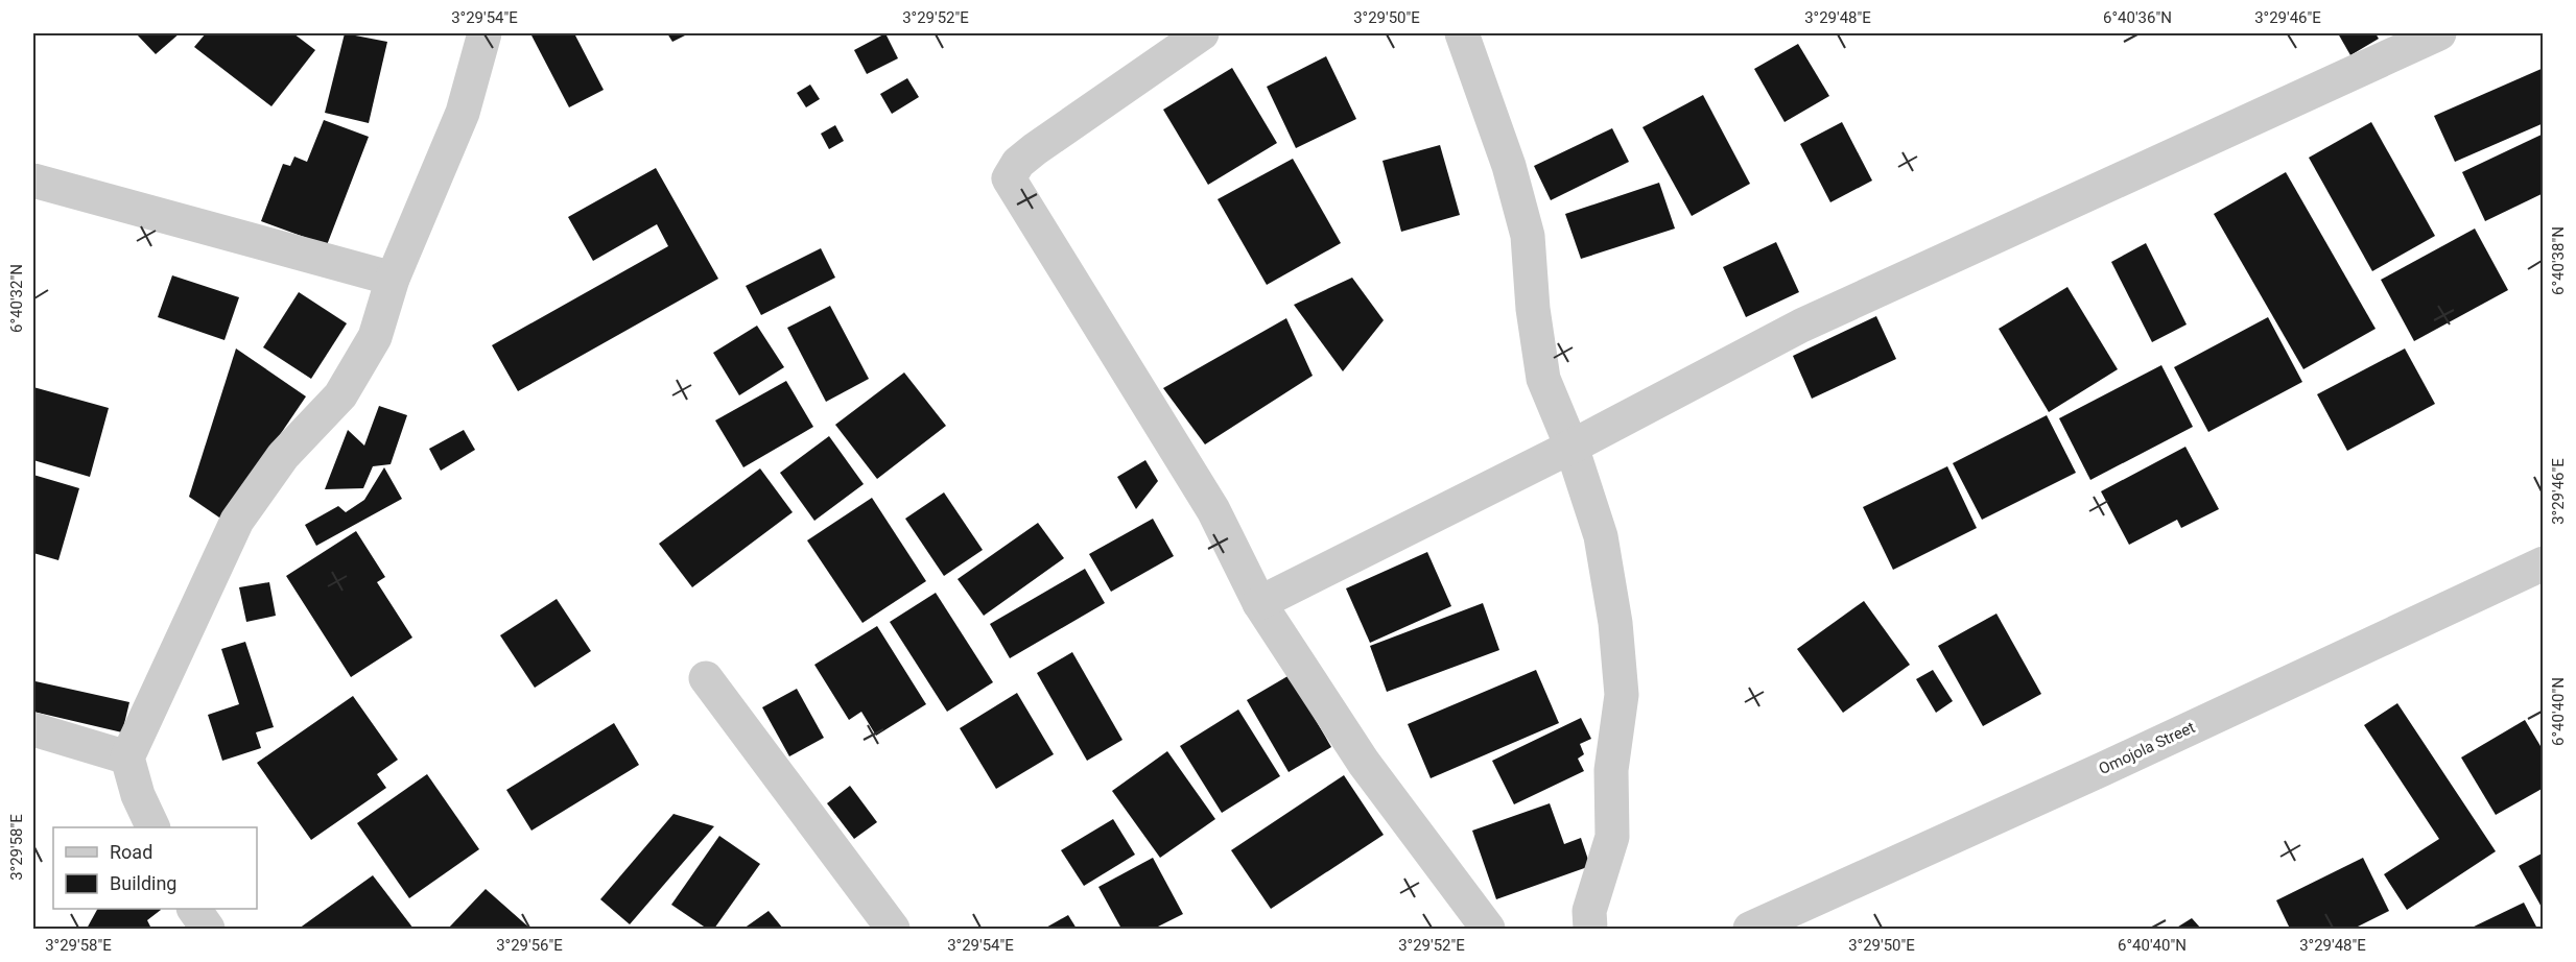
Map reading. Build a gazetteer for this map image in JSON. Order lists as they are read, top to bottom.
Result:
{
  "streets": {
    "street": ["Omojola Street"]
  },
  "legend": ["Road", "Building"],
  "coordinates": [
    "3°29'54\"E",
    "3°29'52\"E",
    "3°29'50\"E",
    "3°29'48\"E",
    "6°40'36\"N",
    "3°29'46\"E",
    "6°40'38\"N",
    "6°40'32\"N",
    "6°40'40\"N",
    "3°29'58\"E",
    "3°29'56\"E"
  ]
}
